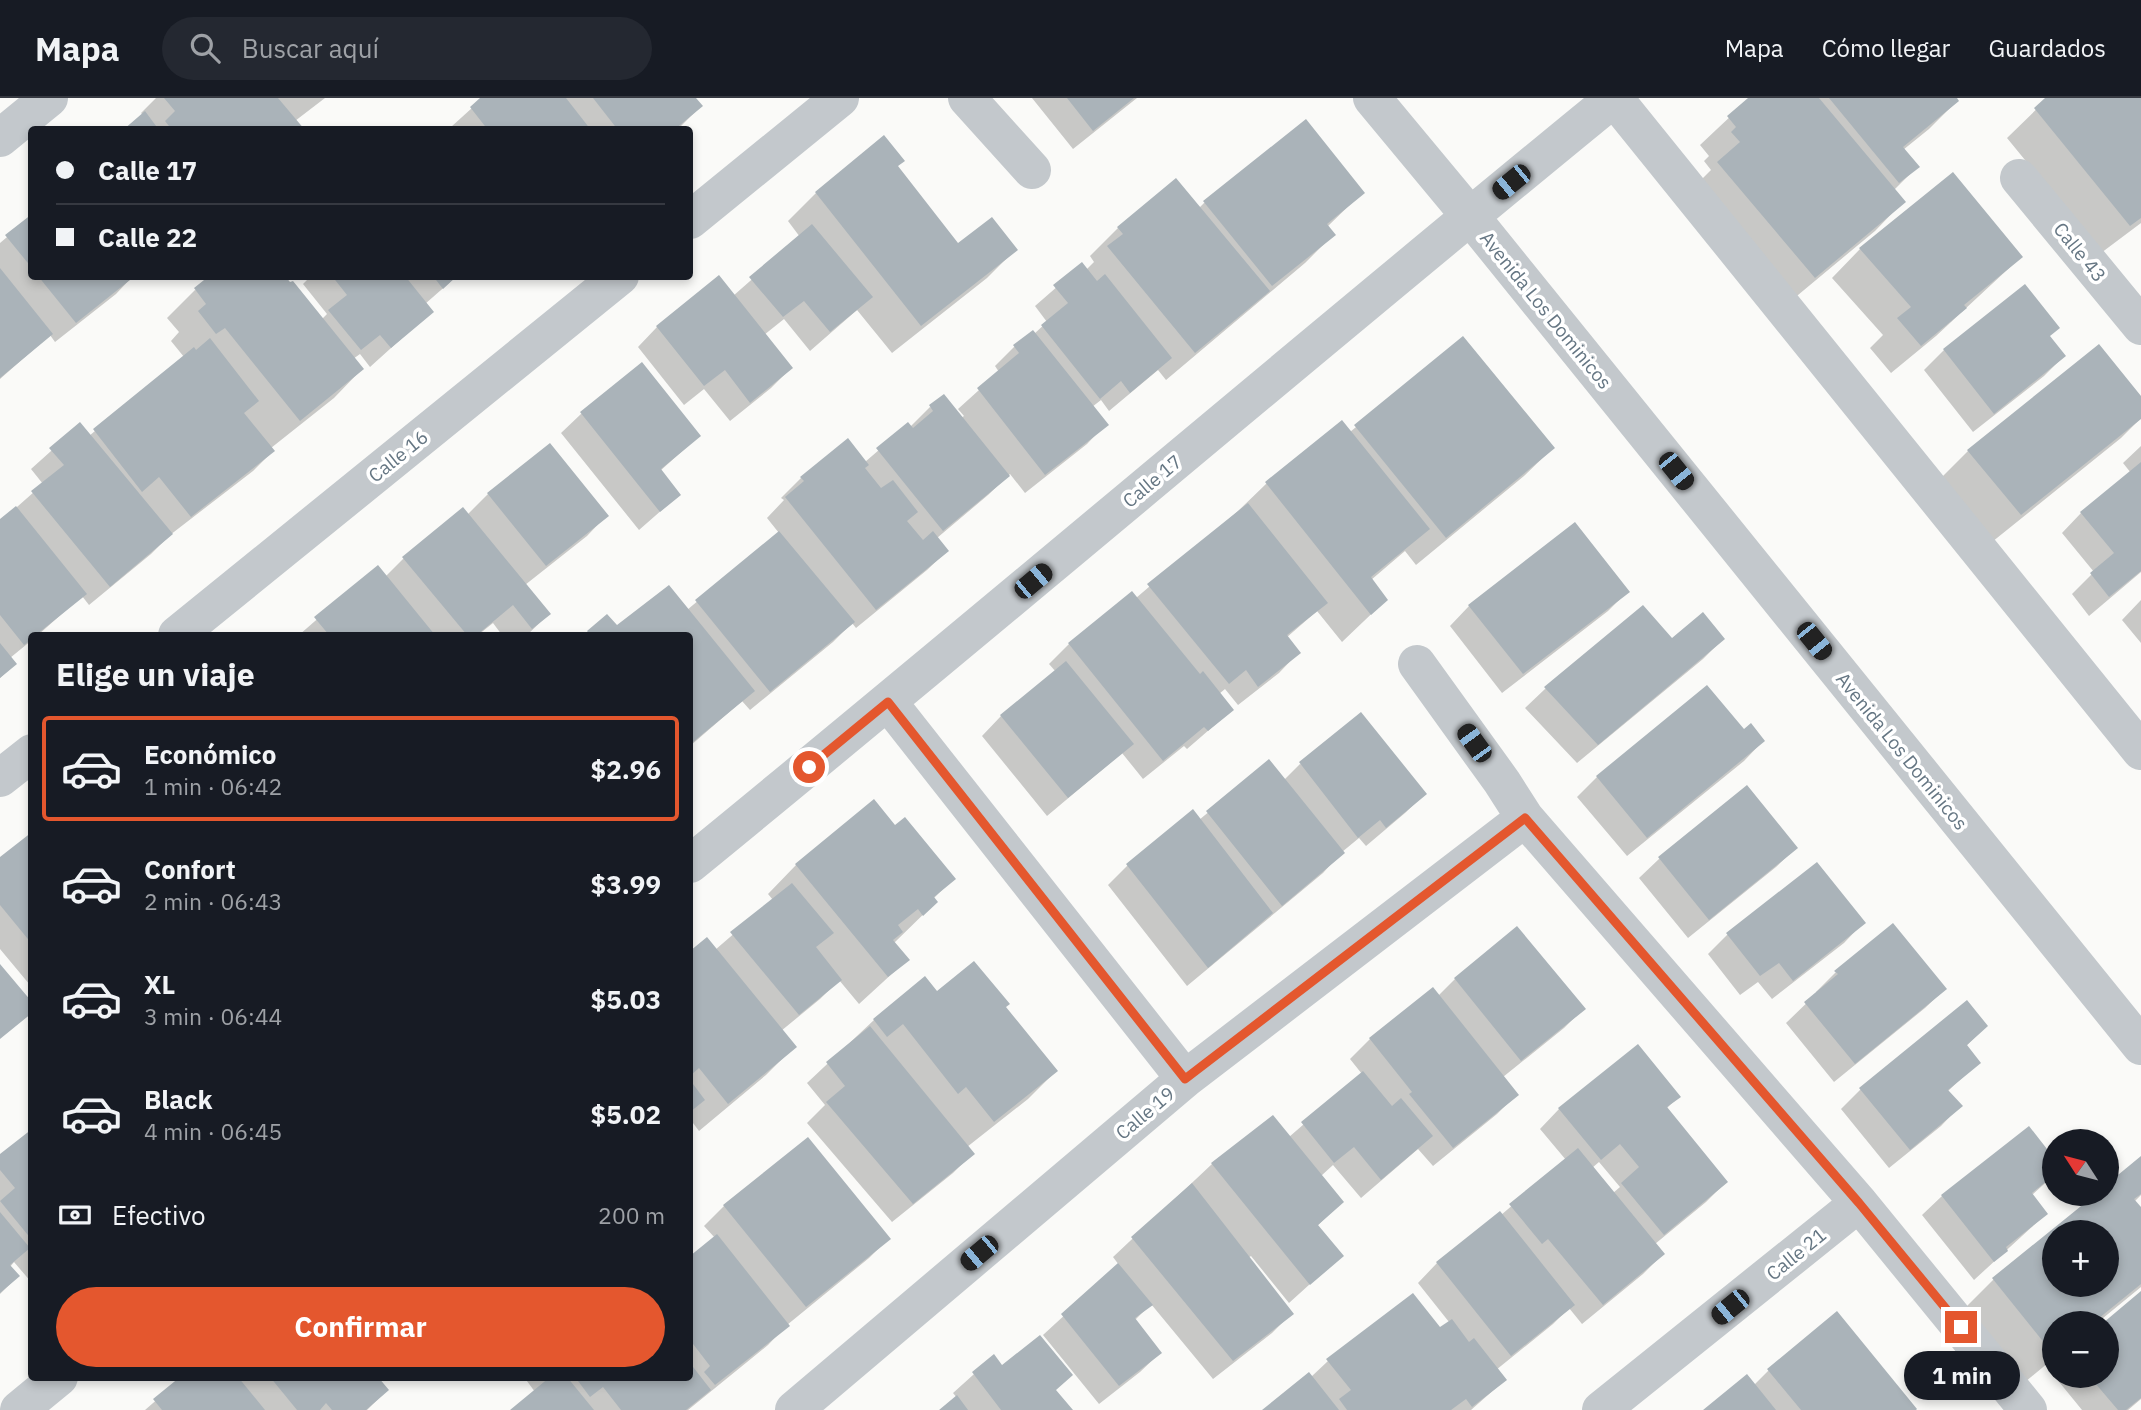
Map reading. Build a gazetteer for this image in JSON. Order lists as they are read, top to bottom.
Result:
{
  "streets": {
    "street": [
      "Calle 43",
      "Avenida Los Dominicos",
      "Calle 16",
      "Calle 17",
      "Calle 19",
      "Calle 21"
    ]
  },
  "crossings": [
    ["Avenida Los Dominicos", "Calle 17"]
  ],
  "north": "top left",
  "page": {
    "header": "Mapa",
    "search": "Buscar aquí",
    "nav": ["Mapa", "Cómo llegar", "Guardados"],
    "banner": ["Calle 17", "Calle 22"],
    "heading": "Elige un viaje",
    "list": [
      {
        "name": "Económico",
        "note": "1 min · 06:42",
        "value": "$2.96"
      },
      {
        "name": "Confort",
        "note": "2 min · 06:43",
        "value": "$3.99"
      },
      {
        "name": "XL",
        "note": "3 min · 06:44",
        "value": "$5.03"
      },
      {
        "name": "Black",
        "note": "4 min · 06:45",
        "value": "$5.02"
      }
    ],
    "map_buttons": ["+", "−"],
    "pay": ["Efectivo", "200 m"],
    "buttons": "Confirmar",
    "bubble": "1 min"
  }
}
